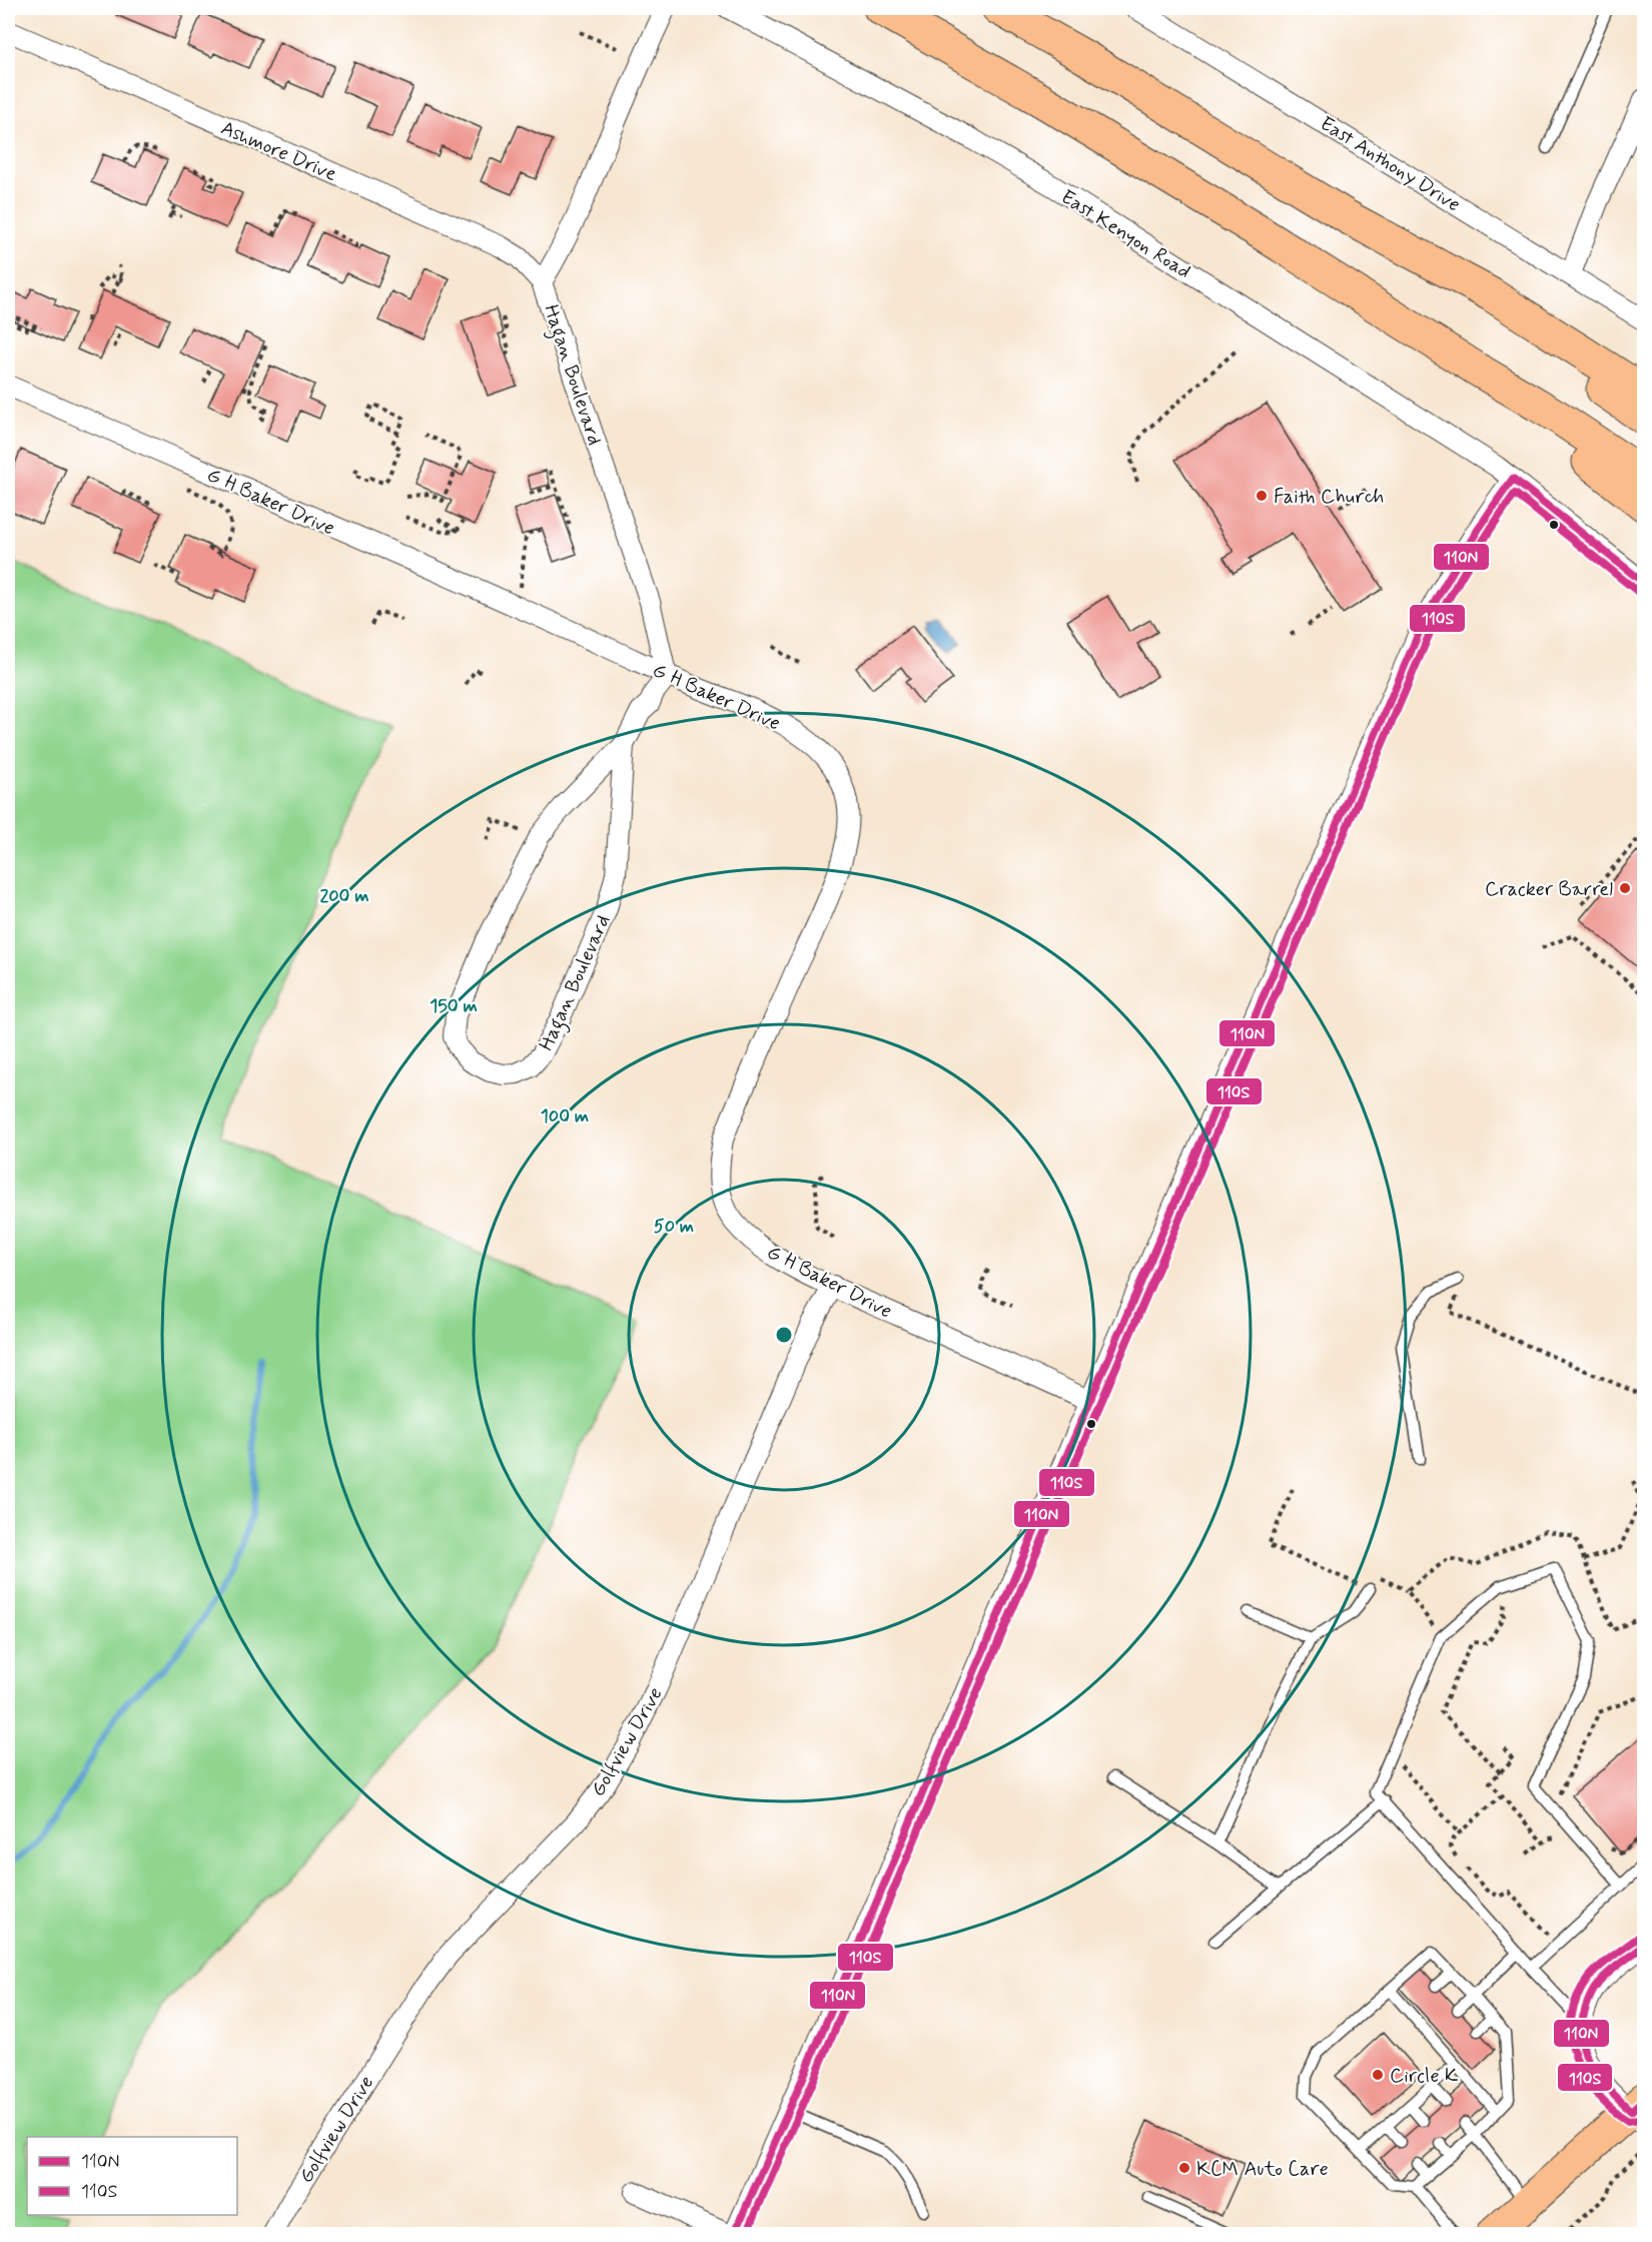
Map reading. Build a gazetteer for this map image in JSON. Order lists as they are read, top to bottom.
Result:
{
  "streets": {
    "street": [
      "Ashmore Drive",
      "East Anthony Drive",
      "East Kenyon Road",
      "Hagan Boulevard",
      "G H Baker Drive",
      "Golfview Drive"
    ]
  },
  "crossings": [
    ["Ashmore Drive", "Hagan Boulevard"],
    ["Hagan Boulevard", "G H Baker Drive"],
    ["G H Baker Drive", "Golfview Drive"]
  ],
  "places": [
    "Faith Church",
    "Cracker Barrel",
    "Circle K",
    "KCM Auto Care"
  ],
  "lines": ["transit line 110N", "transit line 110S"],
  "legend": ["110N", "110S"],
  "rings": [
    "200 m",
    "150 m",
    "100 m",
    "50 m"
  ]
}
